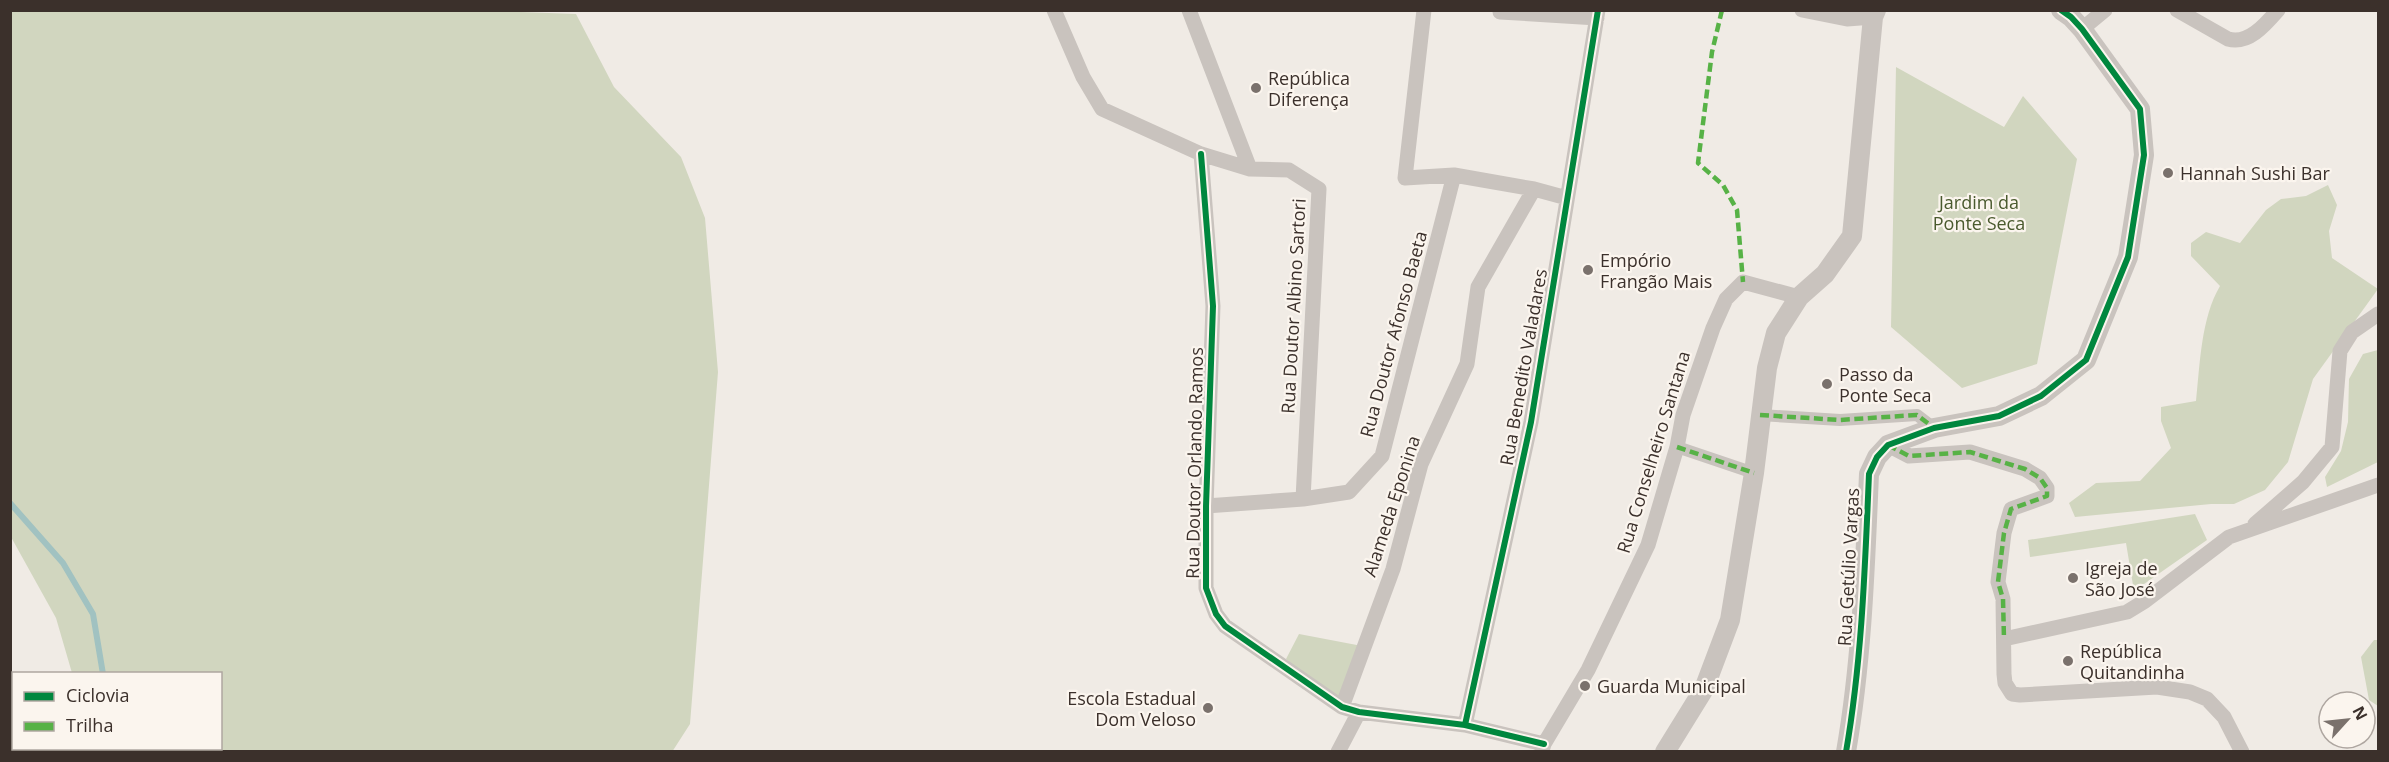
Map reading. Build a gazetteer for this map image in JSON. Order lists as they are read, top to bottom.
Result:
{
  "streets": {
    "street": [
      "Rua Doutor Albino Sartori",
      "Rua Doutor Afonso Baeta",
      "Rua Benedito Valadares",
      "Rua Conselheiro Santana",
      "Rua Doutor Orlando Ramos",
      "Alameda Eponina",
      "Rua Getúlio Vargas"
    ]
  },
  "crossings": [
    ["Rua Doutor Albino Sartori", "Rua Doutor Afonso Baeta"],
    ["Rua Doutor Albino Sartori", "Rua Doutor Orlando Ramos"],
    ["Rua Doutor Afonso Baeta", "Rua Doutor Orlando Ramos"],
    ["Rua Benedito Valadares", "Rua Doutor Orlando Ramos"],
    ["Rua Conselheiro Santana", "Rua Doutor Orlando Ramos"],
    ["Rua Doutor Orlando Ramos", "Alameda Eponina"]
  ],
  "parks": ["Jardim da Ponte Seca"],
  "places": [
    "República Diferença",
    "Hannah Sushi Bar",
    "Empório Frangão Mais",
    "Passo da Ponte Seca",
    "Igreja de São José",
    "República Quitandinha",
    "Guarda Municipal",
    "Escola Estadual Dom Veloso"
  ],
  "legend": ["Ciclovia", "Trilha"],
  "north": "top right"
}
